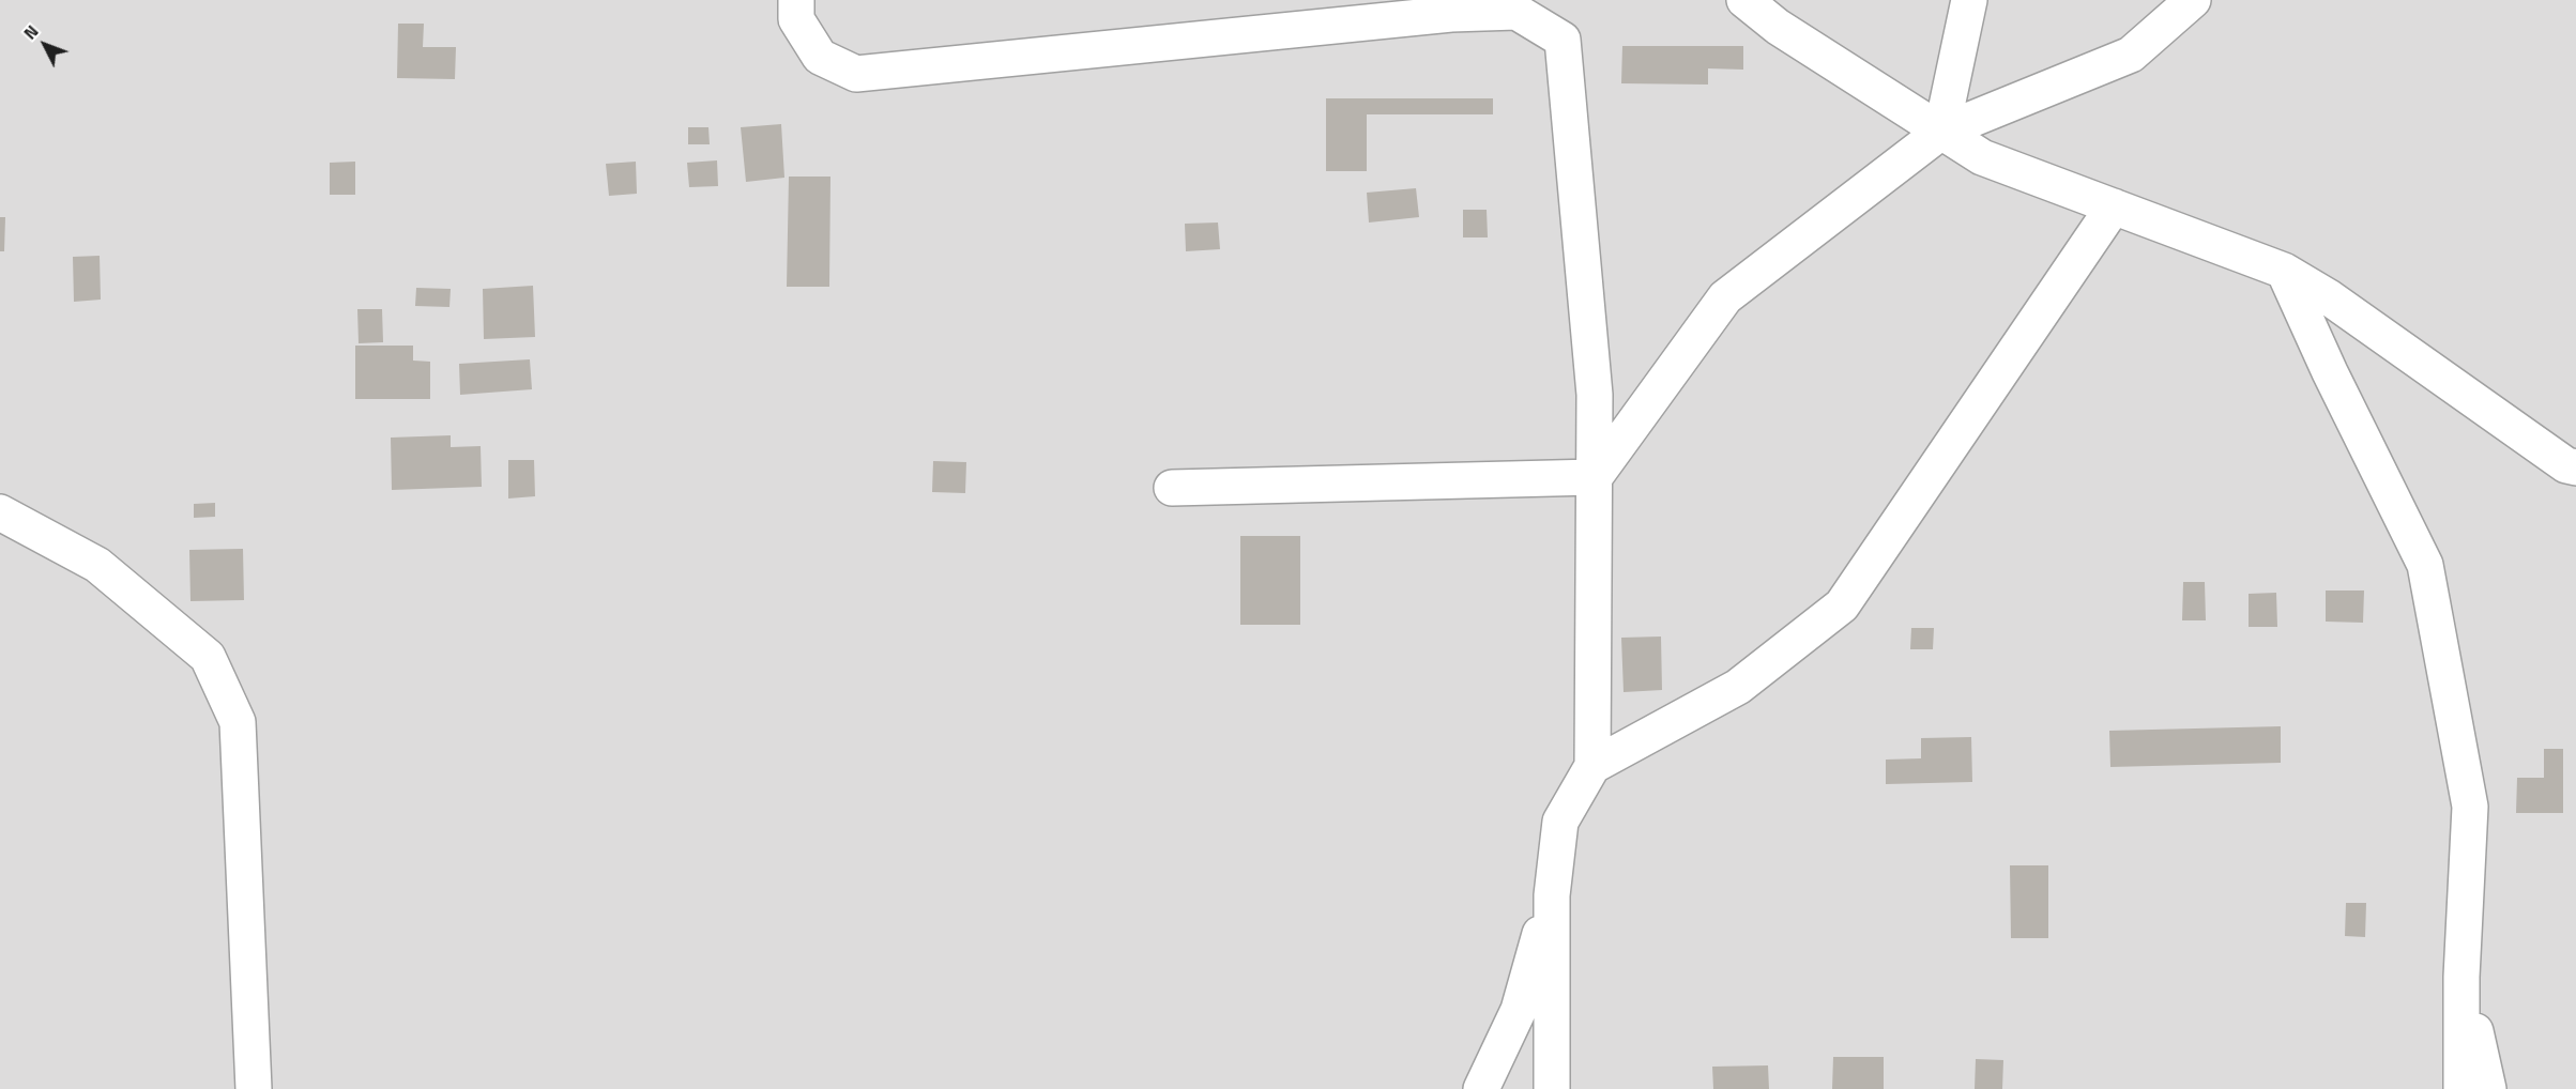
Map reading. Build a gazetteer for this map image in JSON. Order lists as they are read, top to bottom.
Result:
{
  "north": "top left"
}
